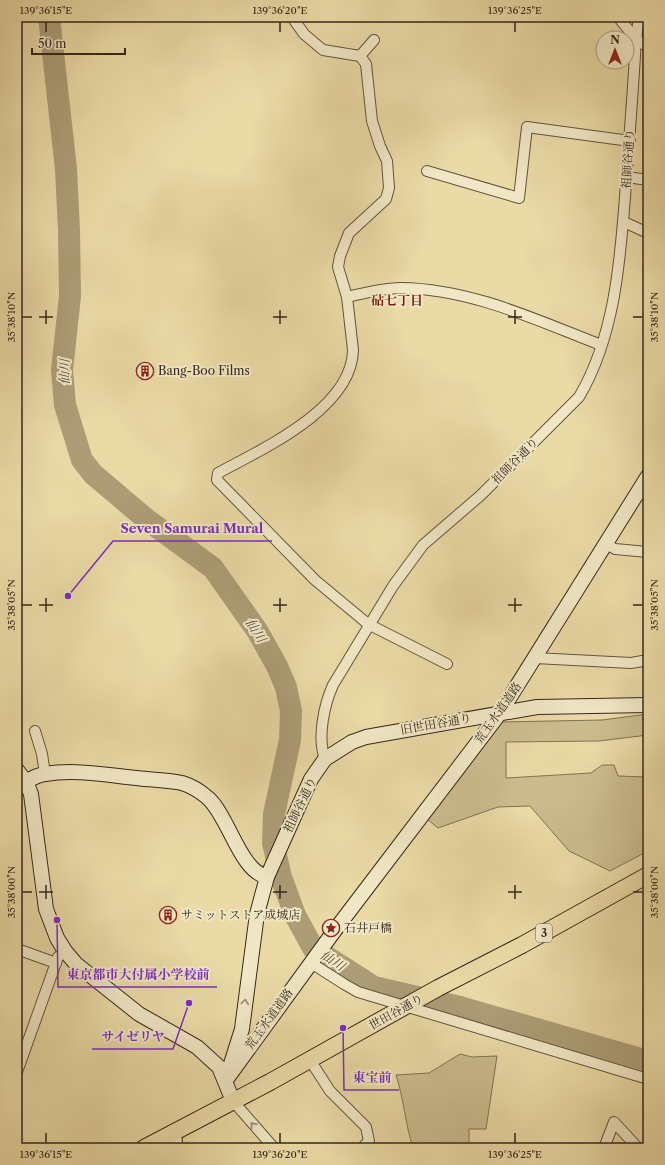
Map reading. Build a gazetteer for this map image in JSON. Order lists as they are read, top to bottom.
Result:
{
  "streets": {
    "main road": ["3", "世田谷通り"],
    "street": ["祖師谷通り", "荒玉水道道路", "旧世田谷通り"]
  },
  "crossings": [
    ["祖師谷通り", "旧世田谷通り"],
    ["荒玉水道道路", "旧世田谷通り"]
  ],
  "districts": ["砧七丁目"],
  "water": ["仙川"],
  "places": {
    "building": ["Bang-Boo Films", "サミットストア成城店"],
    "other": [
      "Seven Samurai Mural",
      "東京都市大付属小学校前",
      "サイゼリヤ",
      "東宝前"
    ],
    "place": ["石井戸橋"]
  },
  "scale_bar": "50 m",
  "north": "top",
  "coordinates": [
    "139°36'15\"E",
    "139°36'20\"E",
    "139°36'25\"E",
    "35°38'10\"N",
    "35°38'05\"N",
    "35°38'00\"N"
  ]
}
